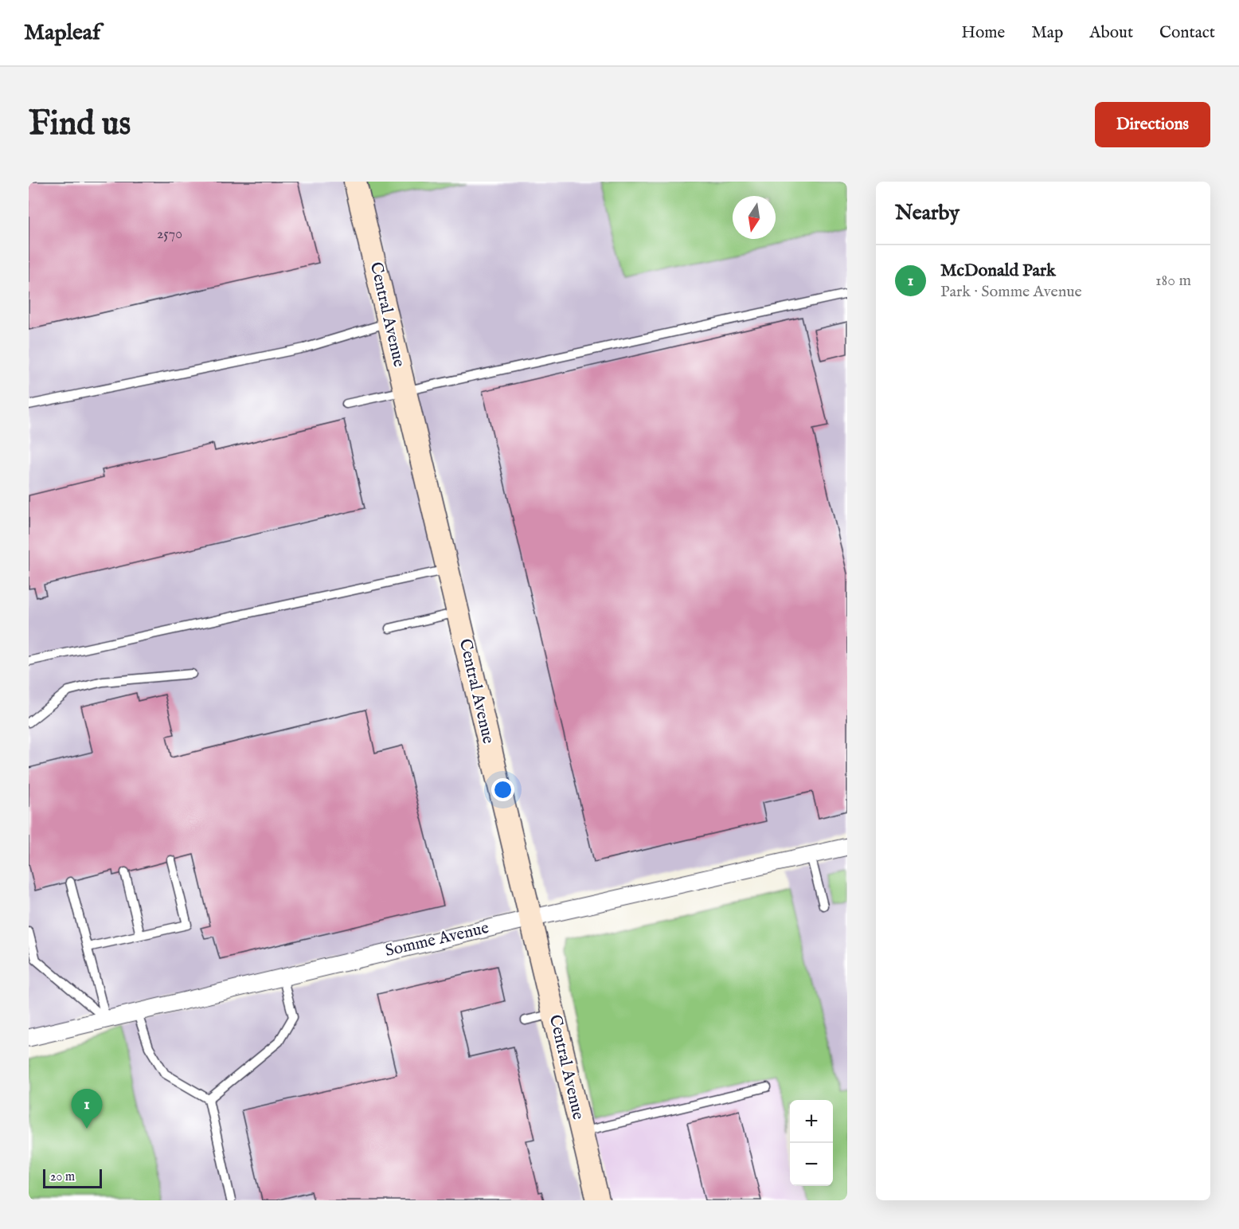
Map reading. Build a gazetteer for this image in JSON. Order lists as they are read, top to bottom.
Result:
{
  "streets": {
    "street": ["Central Avenue", "Somme Avenue"]
  },
  "crossings": [
    ["Central Avenue", "Somme Avenue"]
  ],
  "house_numbers": ["2570"],
  "scale_bar": "20 m",
  "north": "bottom",
  "page": {
    "header": "Mapleaf",
    "nav": [
      "Home",
      "Map",
      "About",
      "Contact"
    ],
    "buttons": "Directions",
    "title": "Find us",
    "heading": "Nearby",
    "list": [
      {
        "mark": "1",
        "name": "McDonald Park",
        "note": "Park · Somme Avenue",
        "value": "180 m"
      }
    ],
    "pins": "1",
    "map_buttons": ["+", "−"],
    "scale": "20 m"
  }
}
